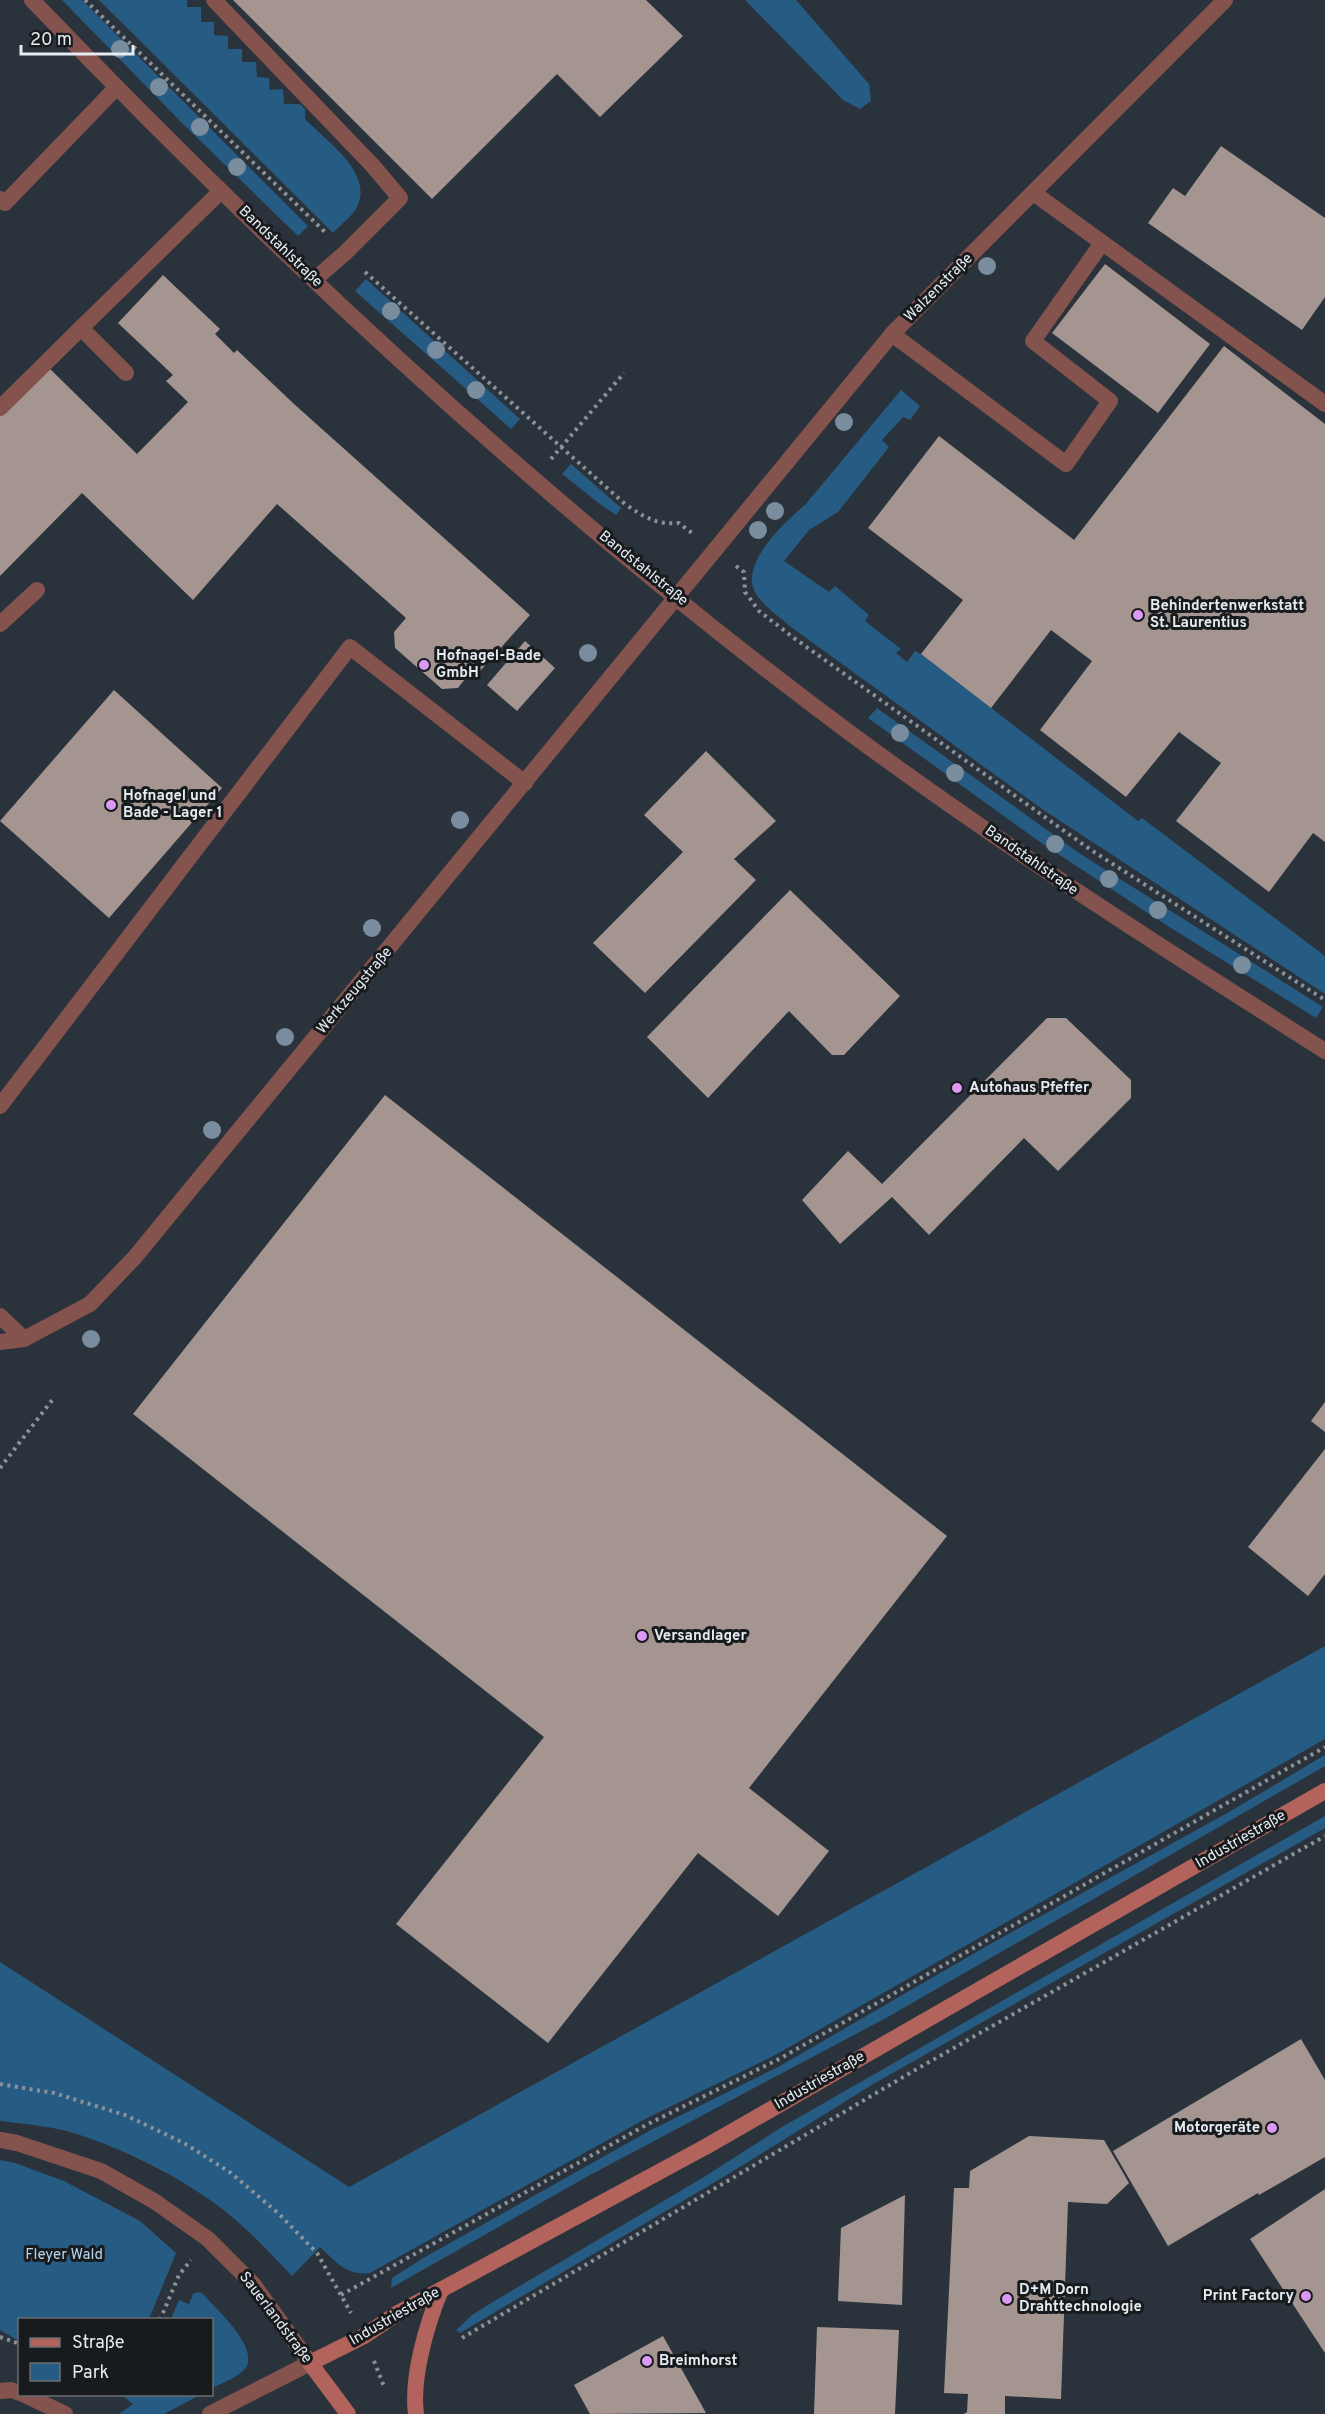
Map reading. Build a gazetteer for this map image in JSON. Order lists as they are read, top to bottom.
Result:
{
  "streets": {
    "main road": ["Industriestraße", "Sauerlandstraße"],
    "street": ["Bandstahlstraße", "Walzenstraße", "Werkzeugstraße"]
  },
  "crossings": [
    ["Bandstahlstraße", "Walzenstraße"],
    ["Bandstahlstraße", "Werkzeugstraße"],
    ["Walzenstraße", "Werkzeugstraße"],
    ["Industriestraße", "Sauerlandstraße"]
  ],
  "parks": ["Fleyer Wald"],
  "places": [
    "Behindertenwerkstatt St. Laurentius",
    "Hofnagel-Bade GmbH",
    "Hofnagel und Bade - Lager 1",
    "Autohaus Pfeffer",
    "Versandlager",
    "Motorgeräte",
    "Print Factory",
    "D+M Dorn Drahttechnologie",
    "Breimhorst"
  ],
  "legend": ["Straße", "Park"],
  "scale_bar": "20 m"
}
